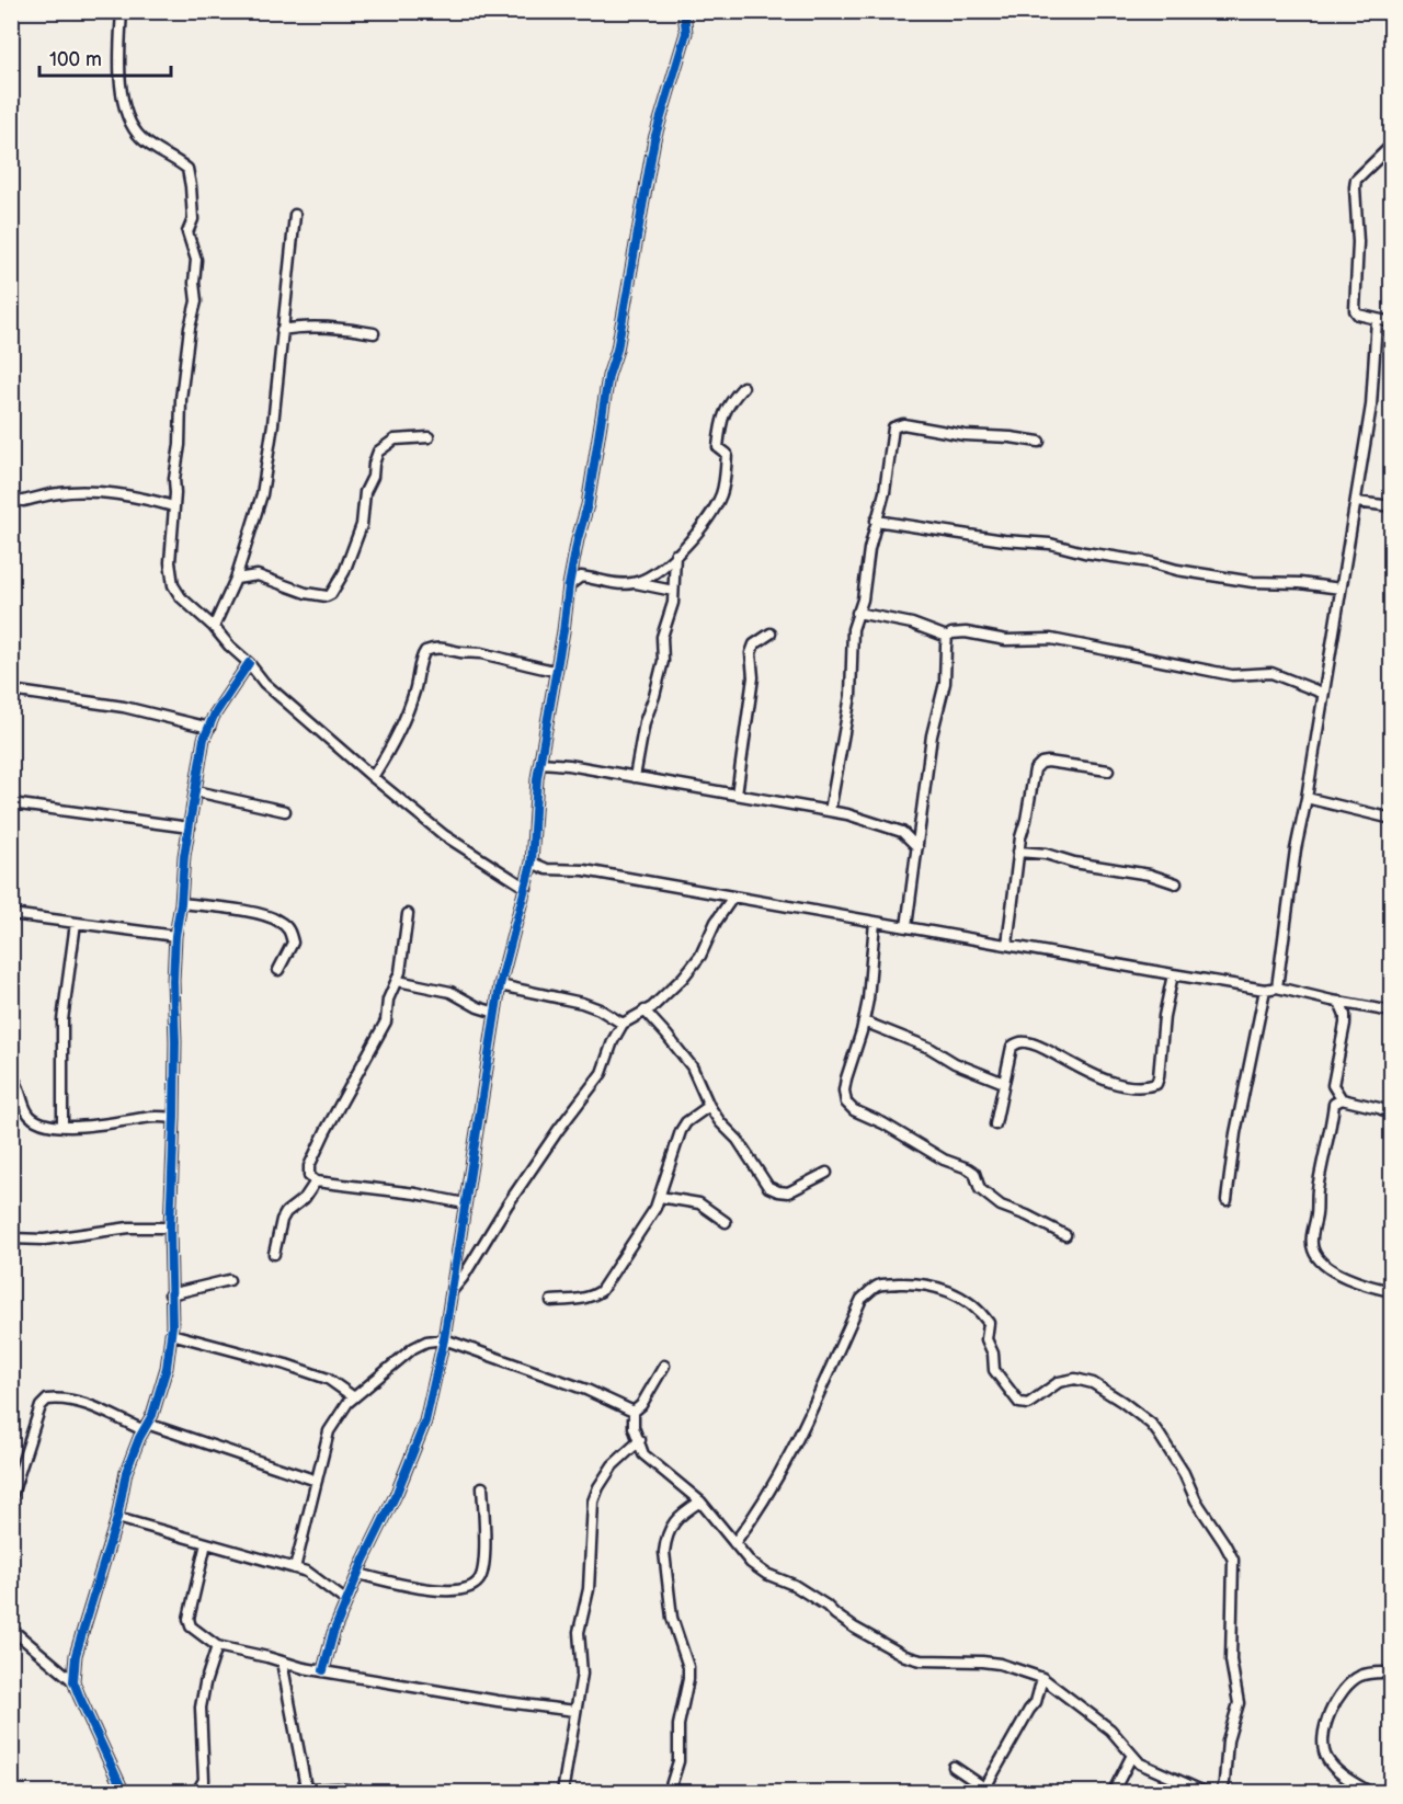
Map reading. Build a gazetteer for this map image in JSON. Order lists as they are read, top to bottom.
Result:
{
  "scale_bar": "100 m"
}
